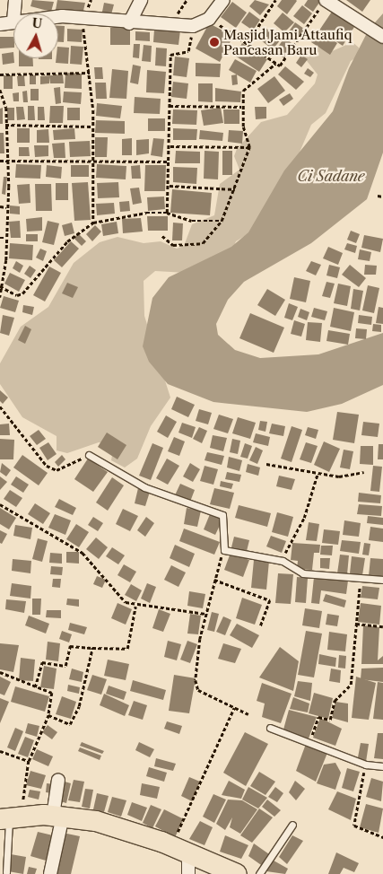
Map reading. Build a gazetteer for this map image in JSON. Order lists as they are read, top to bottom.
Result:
{
  "water": ["Ci Sadane"],
  "places": ["Masjid Jami Attaufiq Pancasan Baru"],
  "north": "top"
}
